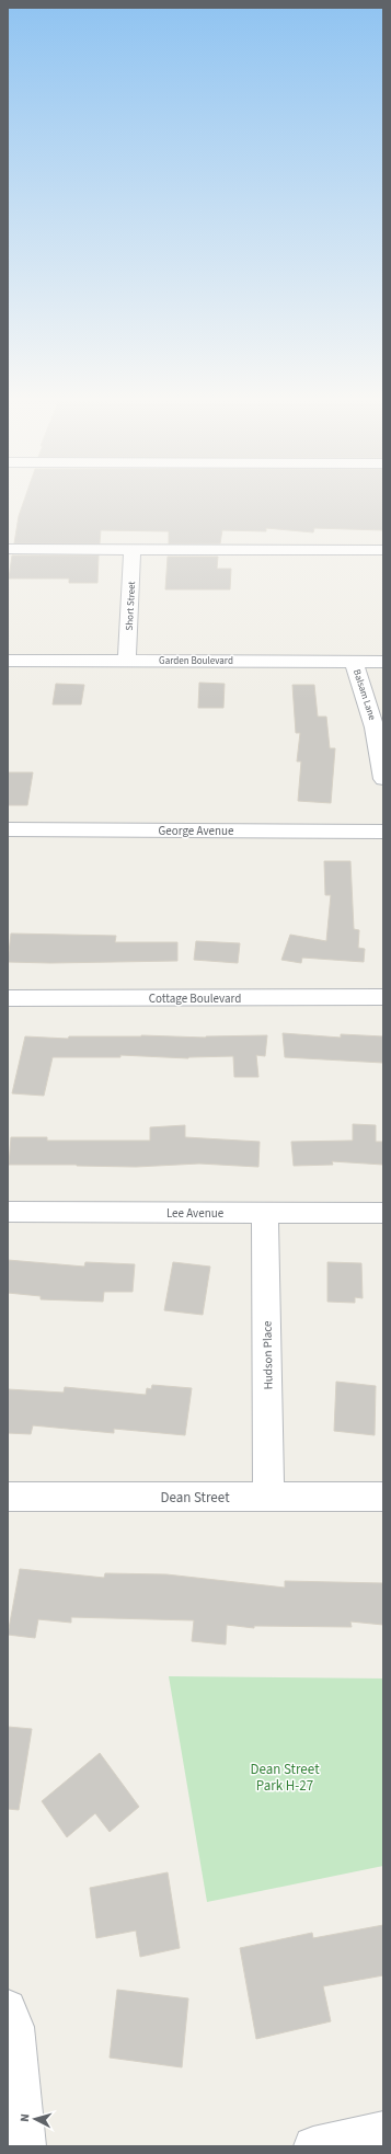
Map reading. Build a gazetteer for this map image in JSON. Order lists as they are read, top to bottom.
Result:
{
  "streets": {
    "street": [
      "Short Street",
      "Garden Boulevard",
      "Balsam Lane",
      "George Avenue",
      "Cottage Boulevard",
      "Lee Avenue",
      "Hudson Place",
      "Dean Street"
    ]
  },
  "crossings": [
    ["Short Street", "Garden Boulevard"],
    ["Garden Boulevard", "Balsam Lane"],
    ["Lee Avenue", "Hudson Place"],
    ["Hudson Place", "Dean Street"]
  ],
  "parks": ["Dean Street Park H-27"],
  "north": "left"
}
